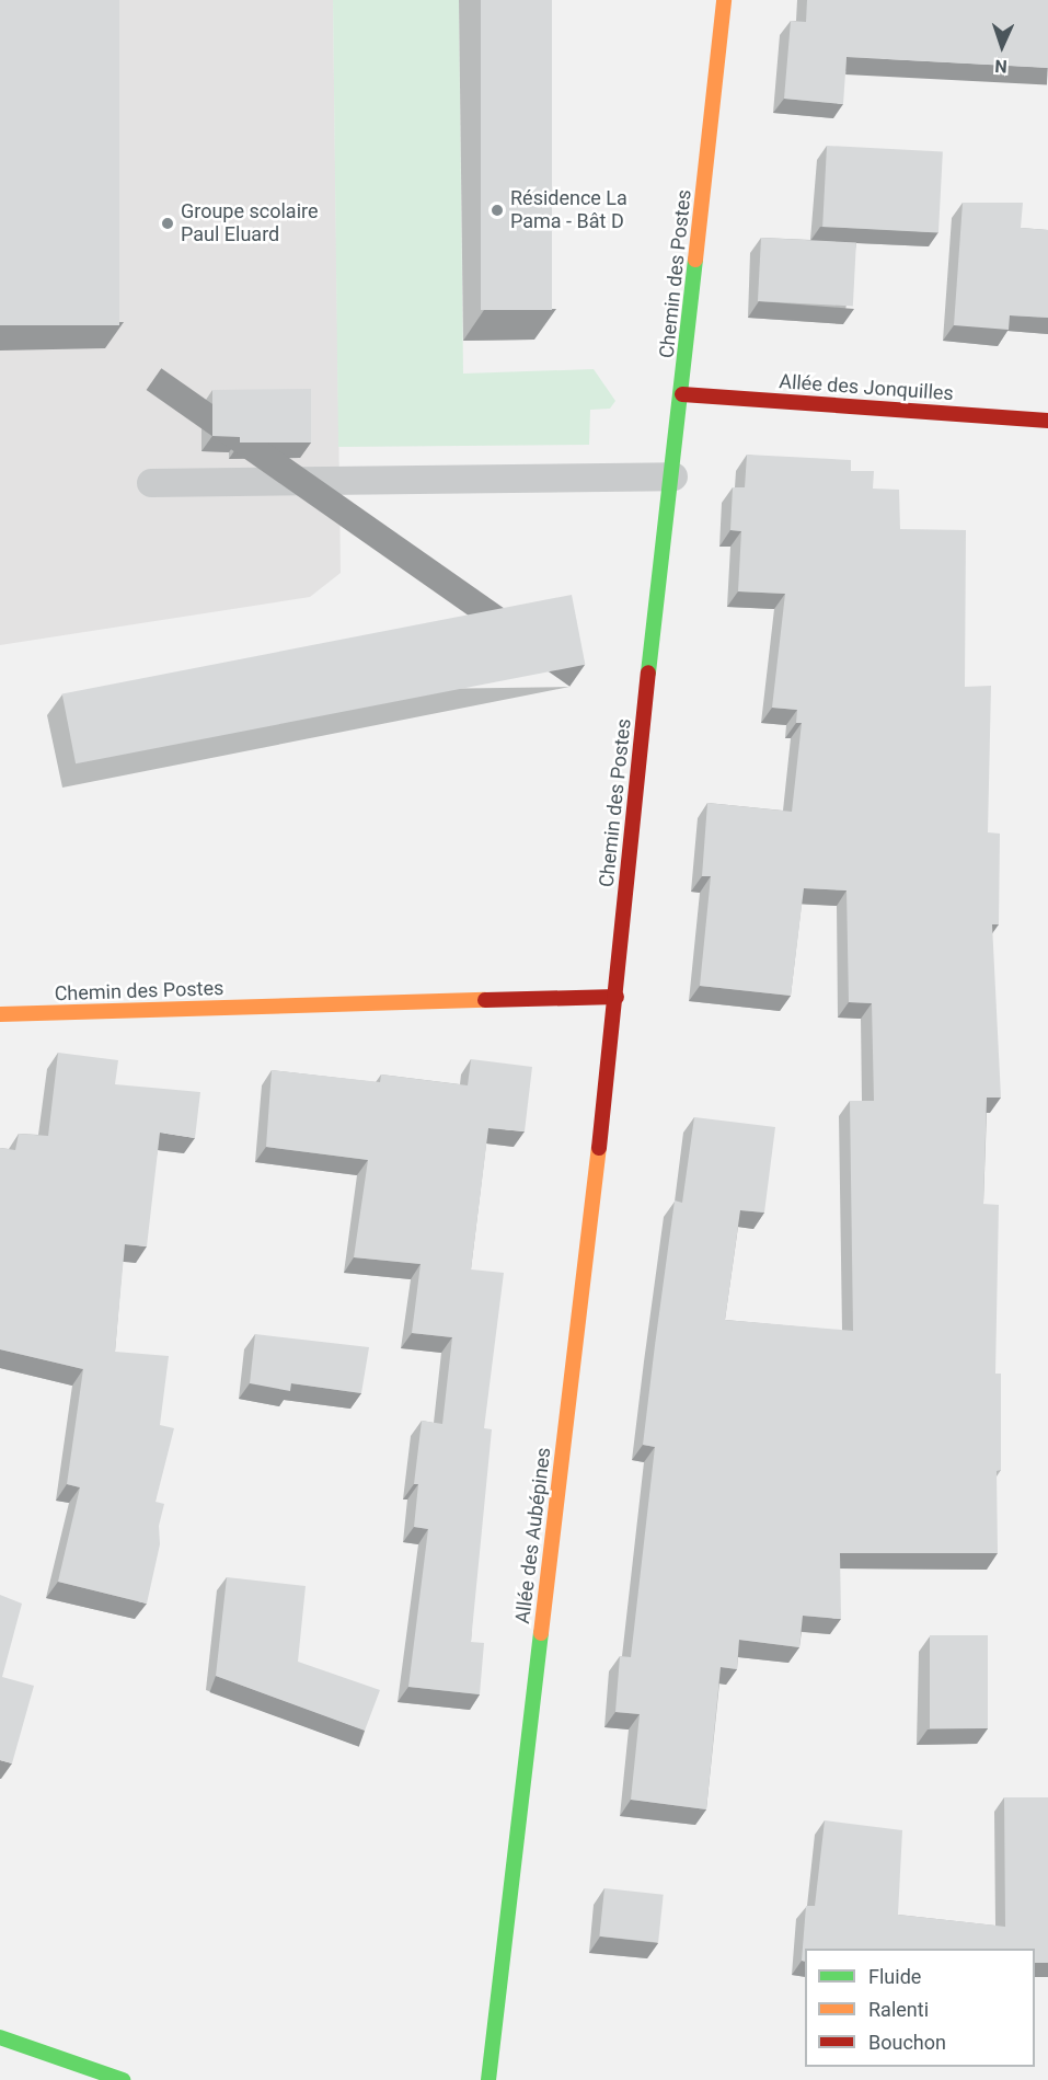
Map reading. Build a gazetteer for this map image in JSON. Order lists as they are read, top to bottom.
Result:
{
  "streets": {
    "street": ["Chemin des Postes", "Allée des Jonquilles", "Allée des Aubépines"]
  },
  "crossings": [
    ["Chemin des Postes", "Allée des Jonquilles"],
    ["Chemin des Postes", "Allée des Aubépines"]
  ],
  "places": ["Résidence La Pama - Bât D", "Groupe scolaire Paul Eluard"],
  "legend": ["Fluide", "Ralenti", "Bouchon"],
  "north": "bottom"
}
